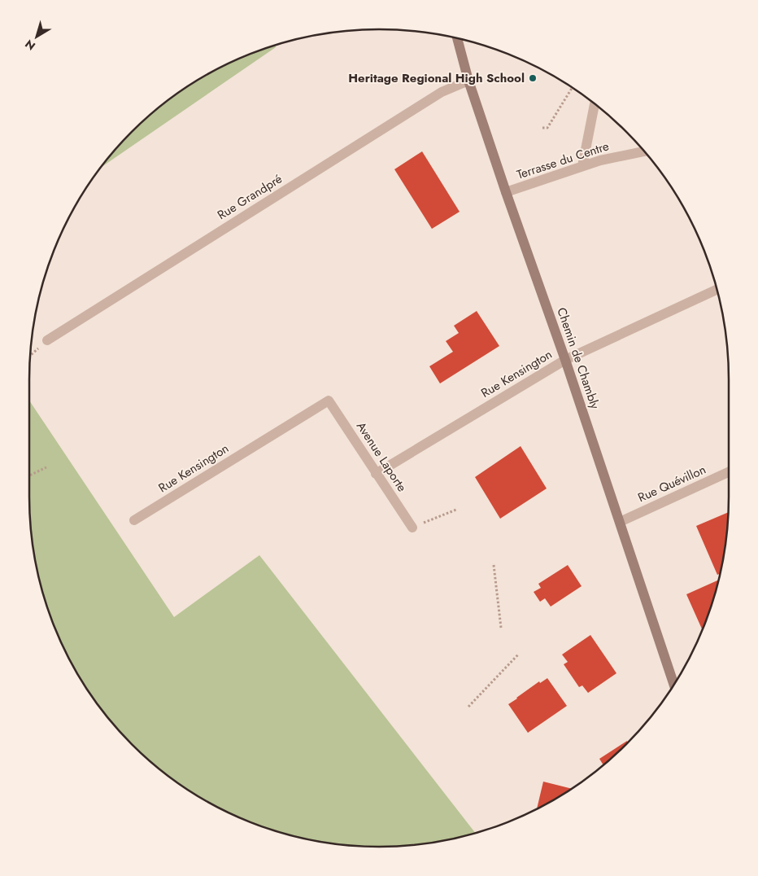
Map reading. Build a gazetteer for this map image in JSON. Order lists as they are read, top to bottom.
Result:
{
  "streets": {
    "street": [
      "Terrasse du Centre",
      "Rue Grandpré",
      "Chemin de Chambly",
      "Rue Kensington",
      "Avenue Laporte",
      "Rue Quévillon"
    ]
  },
  "crossings": [
    ["Terrasse du Centre", "Chemin de Chambly"],
    ["Rue Grandpré", "Chemin de Chambly"],
    ["Chemin de Chambly", "Rue Kensington"],
    ["Chemin de Chambly", "Rue Quévillon"],
    ["Rue Kensington", "Avenue Laporte"]
  ],
  "places": ["Heritage Regional High School"],
  "north": "bottom left"
}
